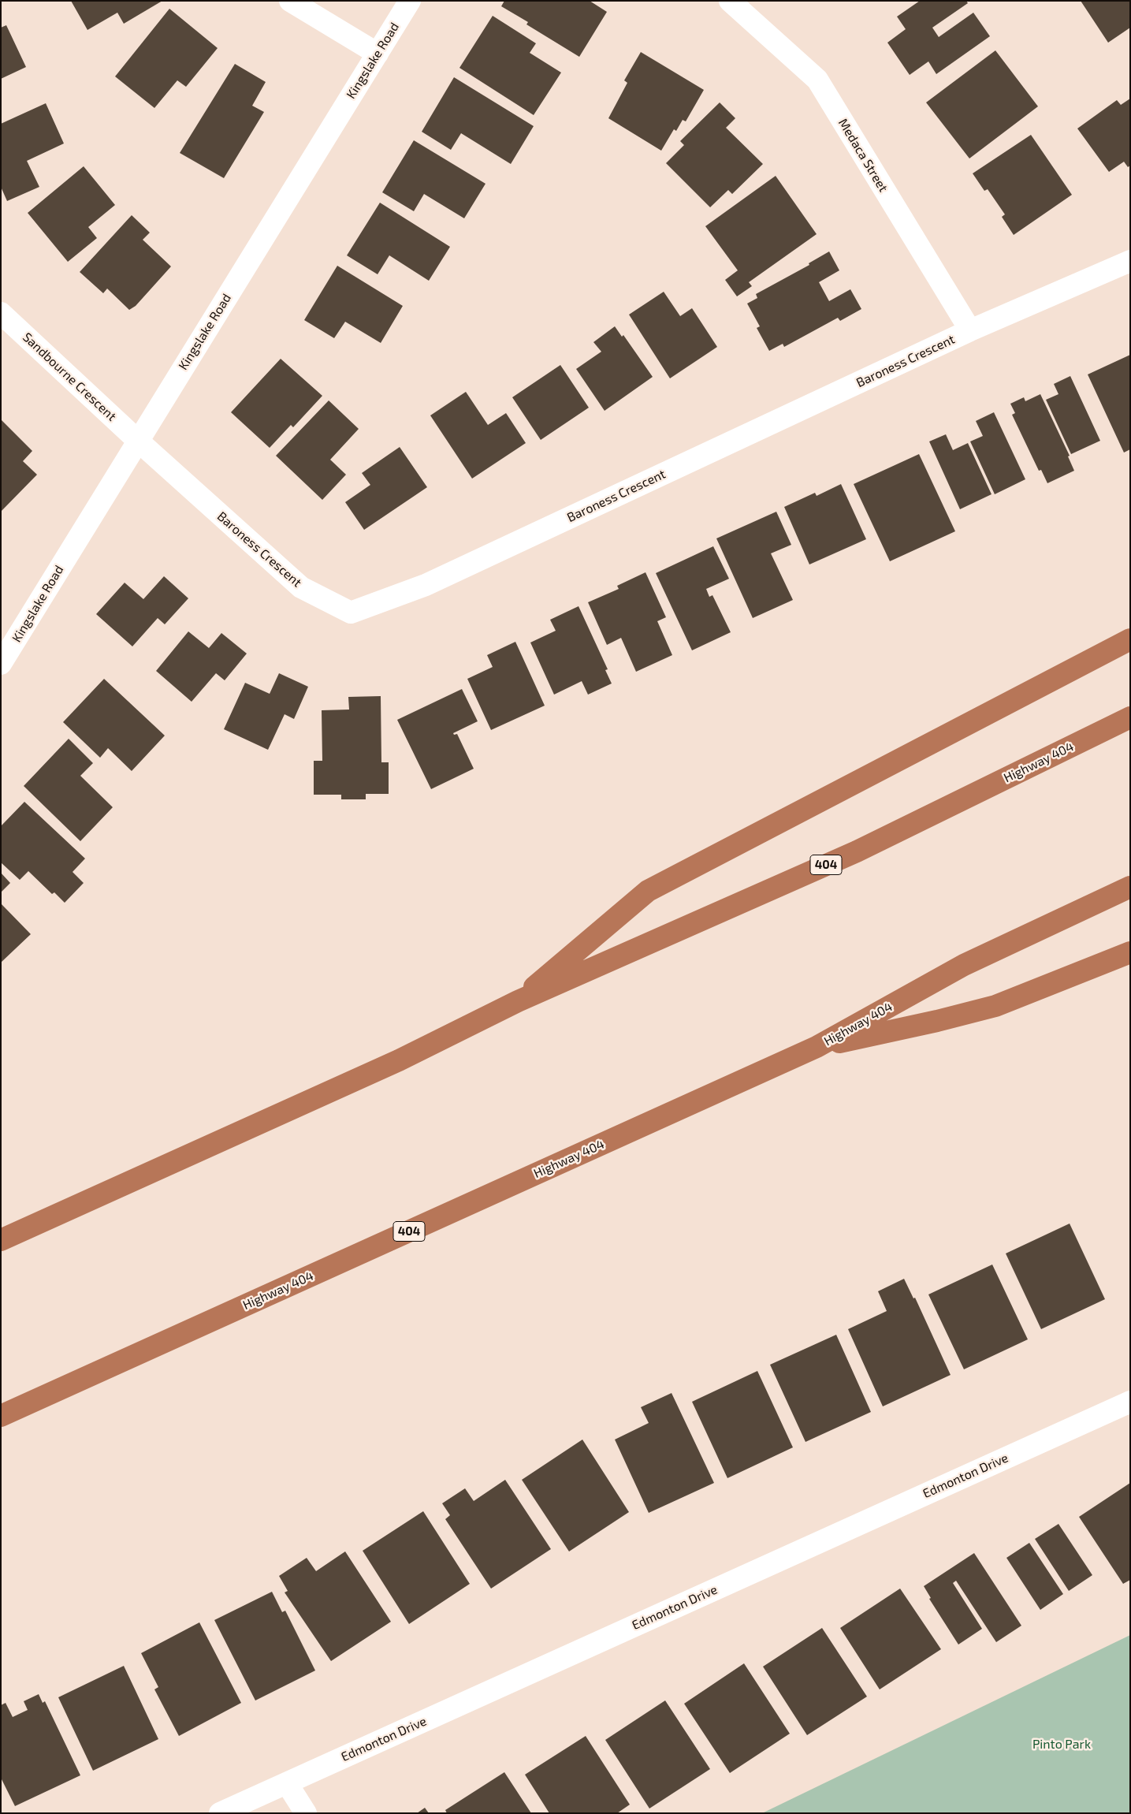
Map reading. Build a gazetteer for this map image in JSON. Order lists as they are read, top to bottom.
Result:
{
  "streets": {
    "highway": ["Highway 404", "404"],
    "street": [
      "Kingslake Road",
      "Medaca Street",
      "Baroness Crescent",
      "Sandbourne Crescent",
      "Edmonton Drive"
    ]
  },
  "crossings": [
    ["Kingslake Road", "Baroness Crescent"],
    ["Kingslake Road", "Sandbourne Crescent"],
    ["Medaca Street", "Baroness Crescent"],
    ["Baroness Crescent", "Sandbourne Crescent"]
  ],
  "parks": ["Pinto Park"]
}
